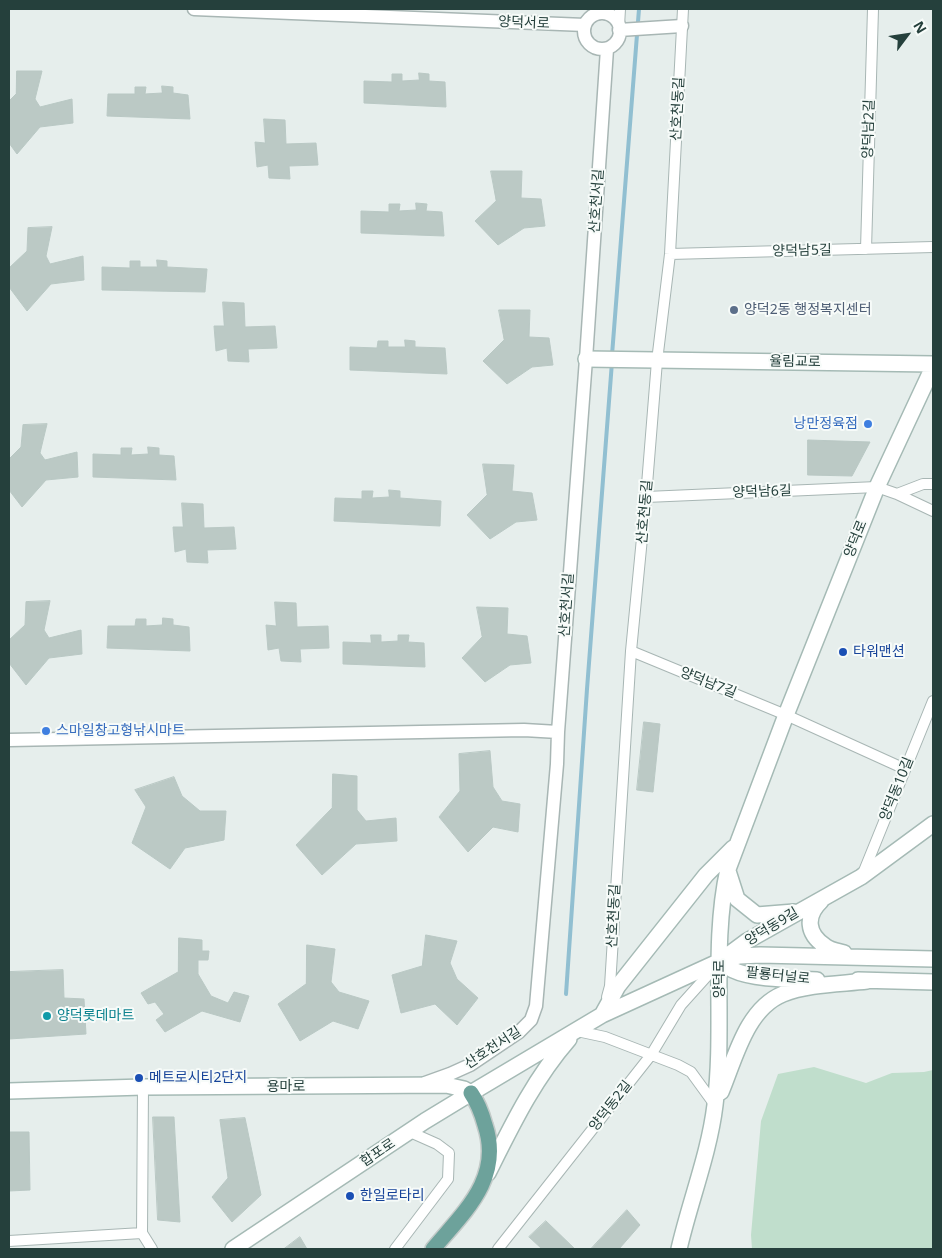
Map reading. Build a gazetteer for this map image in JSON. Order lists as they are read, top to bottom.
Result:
{
  "streets": {
    "main road": [
      "율림교로",
      "양덕로",
      "양덕동9길",
      "팔룡터널로",
      "용마로",
      "합포로"
    ],
    "street": [
      "양덕서로",
      "산호천동길",
      "양덕남2길",
      "산호천서길",
      "양덕남5길",
      "양덕남6길",
      "양덕남7길",
      "양덕동10길",
      "양덕동2길"
    ]
  },
  "crossings": [
    ["양덕서로", "산호천서길"],
    ["산호천동길", "양덕남5길"],
    ["산호천동길", "율림교로"],
    ["산호천동길", "양덕남6길"],
    ["산호천동길", "양덕남7길"],
    ["산호천동길", "양덕동9길"],
    ["양덕남2길", "양덕남5길"],
    ["산호천서길", "율림교로"],
    ["산호천서길", "용마로"],
    ["율림교로", "양덕로"],
    ["양덕남6길", "양덕로"],
    ["양덕로", "양덕남7길"],
    ["양덕로", "양덕동9길"],
    ["양덕로", "팔룡터널로"],
    ["양덕로", "양덕동2길"],
    ["양덕동10길", "양덕동9길"],
    ["양덕동9길", "팔룡터널로"],
    ["양덕동9길", "양덕동2길"],
    ["양덕동9길", "합포로"],
    ["팔룡터널로", "양덕동2길"],
    ["용마로", "합포로"]
  ],
  "places": [
    "양덕2동 행정복지센터",
    "낭만정육점",
    "타워맨션",
    "스마일창고형낚시마트",
    "양덕롯데마트",
    "메트로시티2단지",
    "한일로타리"
  ],
  "north": "top right"
}
